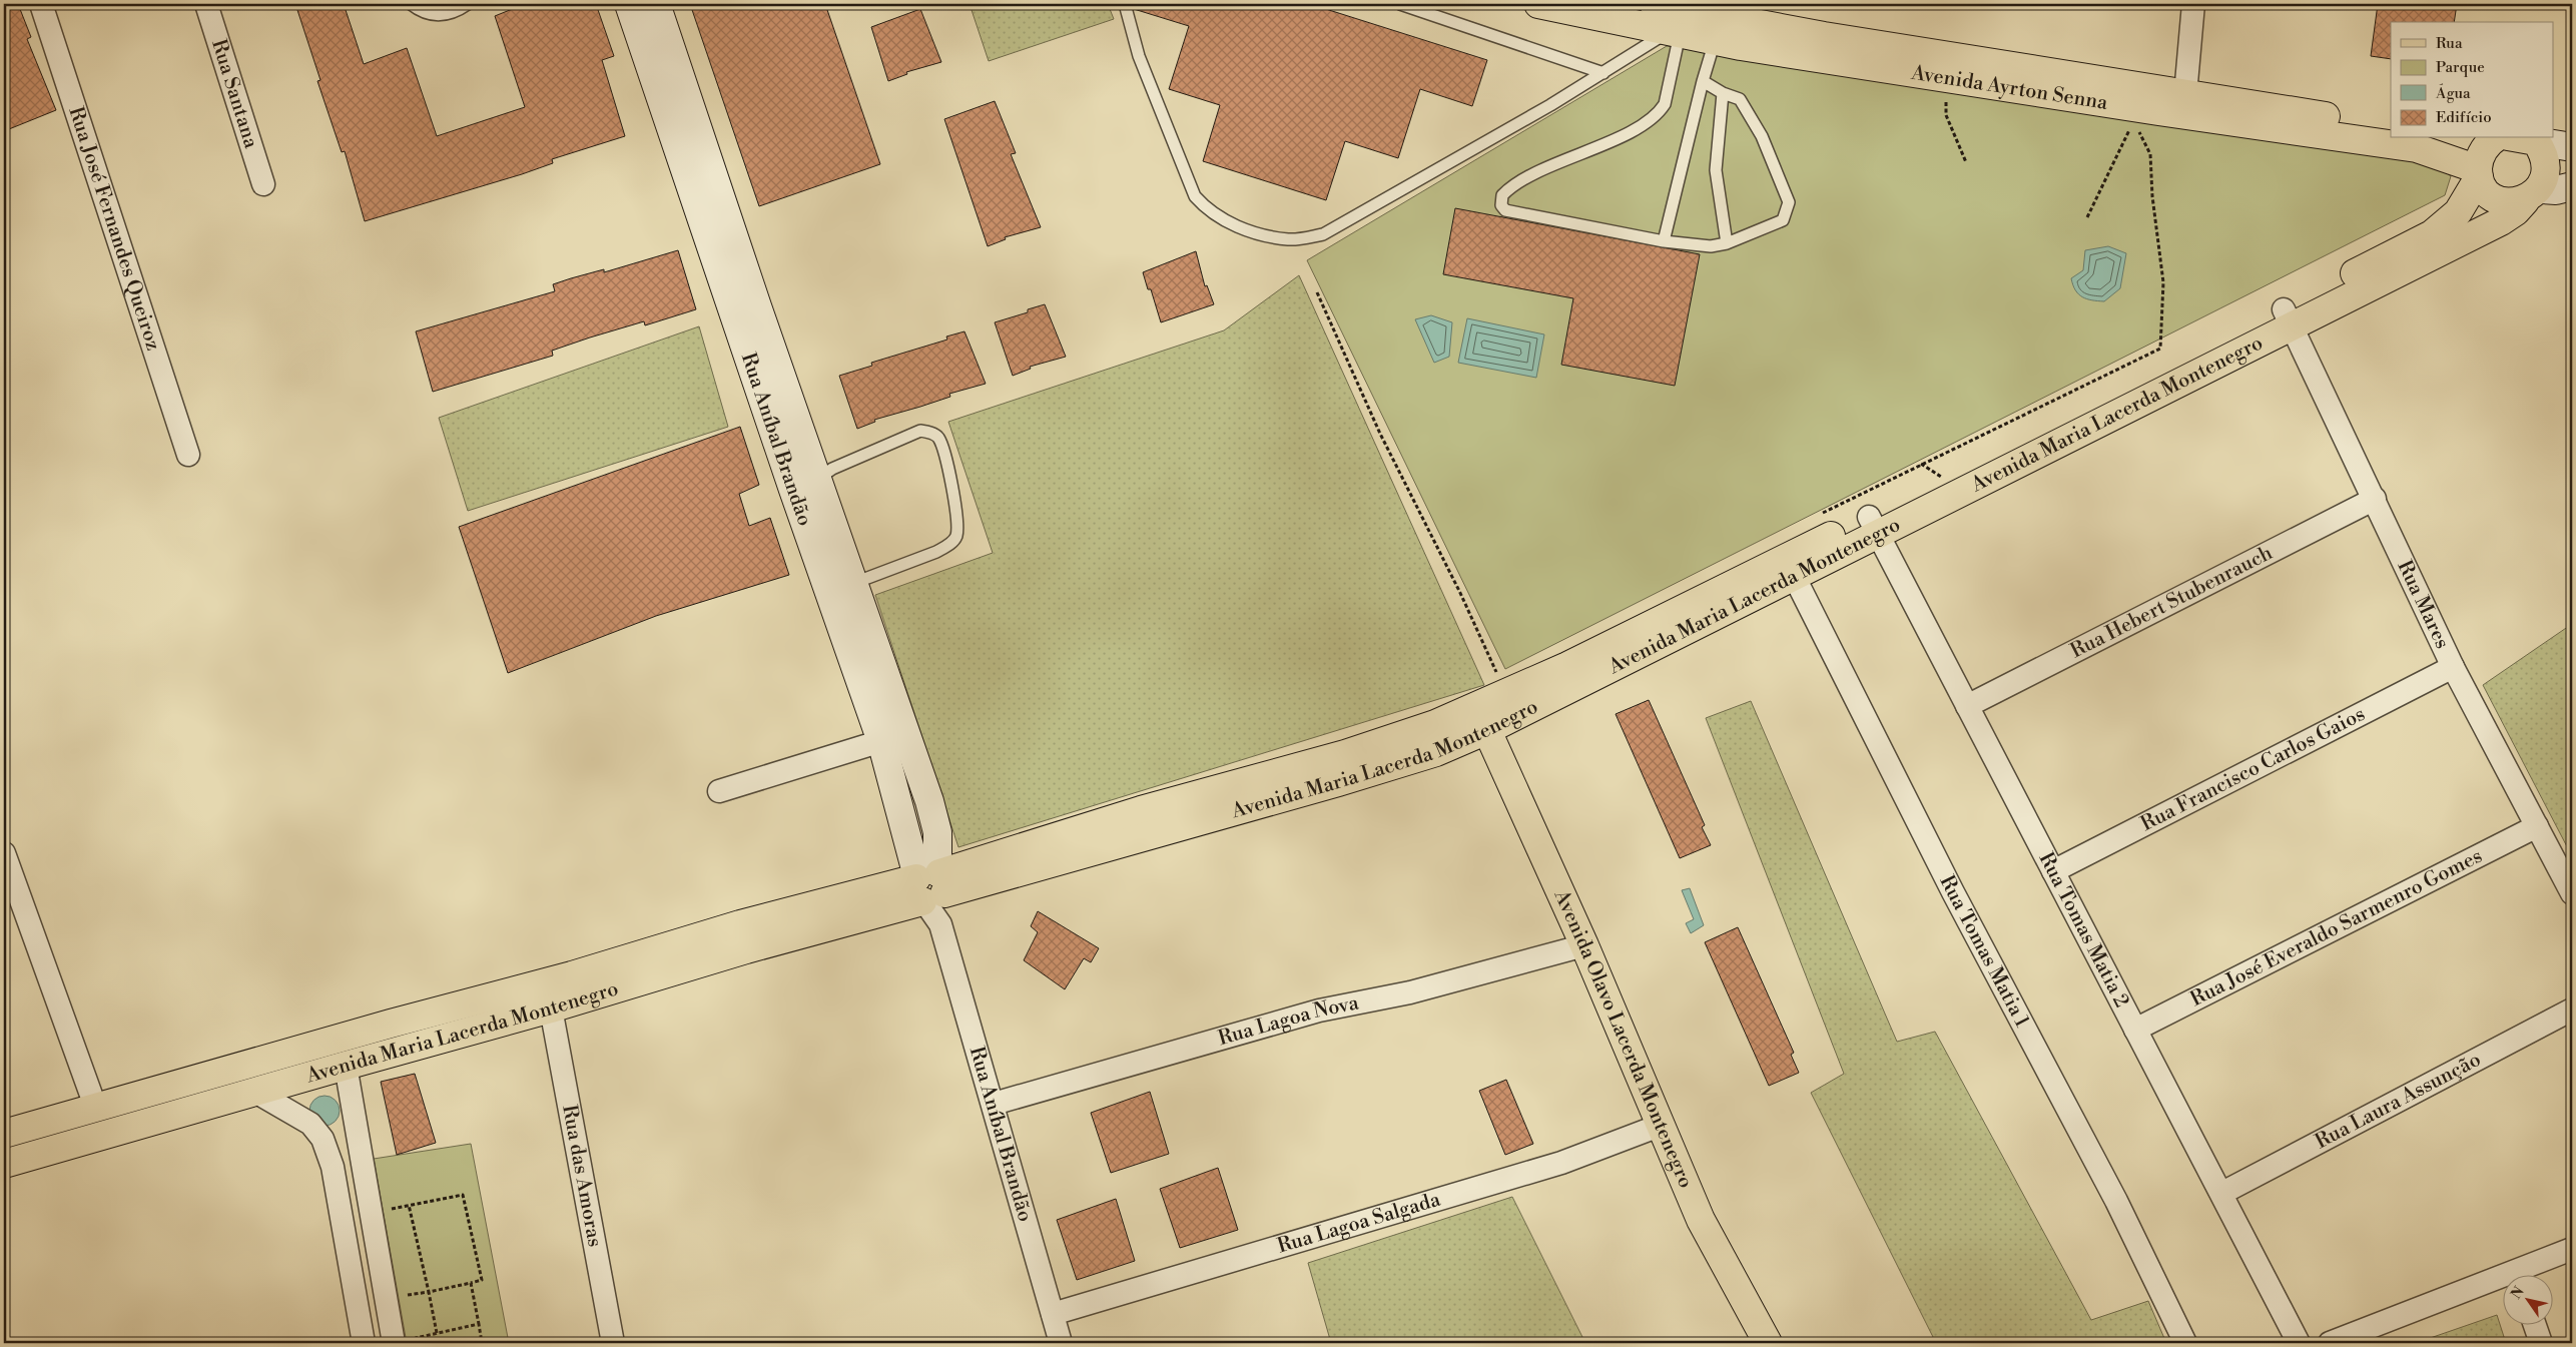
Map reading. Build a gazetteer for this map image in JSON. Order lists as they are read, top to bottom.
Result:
{
  "streets": {
    "main road": ["Avenida Ayrton Senna", "Avenida Maria Lacerda Montenegro", "Avenida Olavo Lacerda Montenegro"],
    "street": [
      "Rua Santana",
      "Rua José Fernandes Queiroz",
      "Rua Aníbal Brandão",
      "Rua Hebert Stubenrauch",
      "Rua Mares",
      "Rua Francisco Carlos Gaios",
      "Rua José Everaldo Sarmenro Gomes",
      "Rua Tomas Matia 2",
      "Rua Tomas Matia 1",
      "Rua Lagoa Nova",
      "Rua Laura Assunção",
      "Rua das Amoras",
      "Rua Lagoa Salgada"
    ]
  },
  "crossings": [
    ["Avenida Ayrton Senna", "Avenida Maria Lacerda Montenegro"],
    ["Avenida Maria Lacerda Montenegro", "Rua Aníbal Brandão"],
    ["Avenida Maria Lacerda Montenegro", "Rua Mares"],
    ["Avenida Maria Lacerda Montenegro", "Rua Tomas Matia 2"],
    ["Avenida Maria Lacerda Montenegro", "Rua Tomas Matia 1"],
    ["Avenida Maria Lacerda Montenegro", "Avenida Olavo Lacerda Montenegro"],
    ["Avenida Maria Lacerda Montenegro", "Rua das Amoras"],
    ["Rua Aníbal Brandão", "Rua Lagoa Nova"],
    ["Rua Aníbal Brandão", "Rua Lagoa Salgada"],
    ["Rua Hebert Stubenrauch", "Rua Mares"],
    ["Rua Hebert Stubenrauch", "Rua Tomas Matia 2"],
    ["Rua Mares", "Rua Francisco Carlos Gaios"],
    ["Rua Mares", "Rua José Everaldo Sarmenro Gomes"],
    ["Rua Francisco Carlos Gaios", "Rua Tomas Matia 2"],
    ["Rua José Everaldo Sarmenro Gomes", "Rua Tomas Matia 2"],
    ["Rua Tomas Matia 2", "Rua Laura Assunção"],
    ["Rua Lagoa Nova", "Avenida Olavo Lacerda Montenegro"],
    ["Avenida Olavo Lacerda Montenegro", "Rua Lagoa Salgada"]
  ],
  "legend": [
    "Rua",
    "Parque",
    "Água",
    "Edifício"
  ],
  "north": "top left"
}
